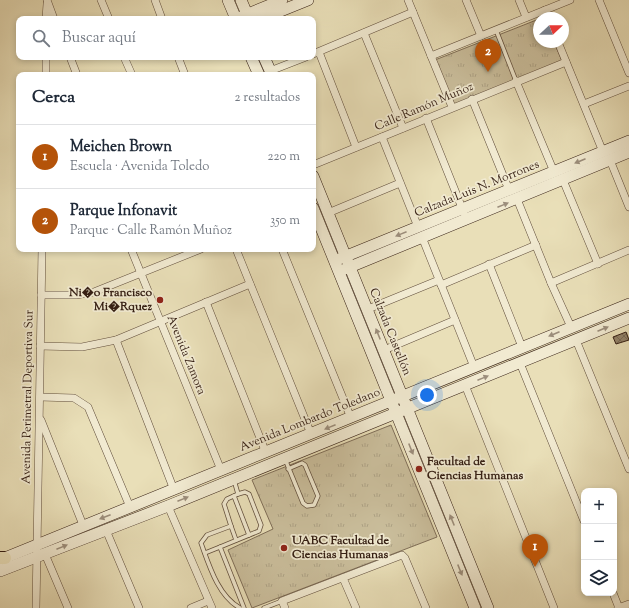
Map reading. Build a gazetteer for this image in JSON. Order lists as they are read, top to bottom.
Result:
{
  "streets": {
    "main road": ["Calzada Luis N. Morrones", "Calzada Castellón", "Avenida Lombardo Toledano"],
    "street": ["Calle Ramón Muñoz", "Avenida Zamora", "Avenida Perimetral Deportiva Sur"]
  },
  "crossings": [
    ["Calzada Luis N. Morrones", "Calzada Castellón"],
    ["Calzada Castellón", "Avenida Lombardo Toledano"],
    ["Avenida Zamora", "Avenida Lombardo Toledano"],
    ["Avenida Perimetral Deportiva Sur", "Avenida Lombardo Toledano"]
  ],
  "places": ["Ni�o Francisco Mi�Rquez", "Facultad de Ciencias Humanas", "UABC Facultad de Ciencias Humanas"],
  "north": "right",
  "page": {
    "search": "Buscar aquí",
    "pins": ["2", "1"],
    "heading": ["Cerca", "2 resultados"],
    "list": [
      {
        "mark": "1",
        "name": "Meichen Brown",
        "note": "Escuela · Avenida Toledo",
        "value": "220 m"
      },
      {
        "mark": "2",
        "name": "Parque Infonavit",
        "note": "Parque · Calle Ramón Muñoz",
        "value": "350 m"
      }
    ],
    "map_buttons": ["+", "−"]
  }
}
